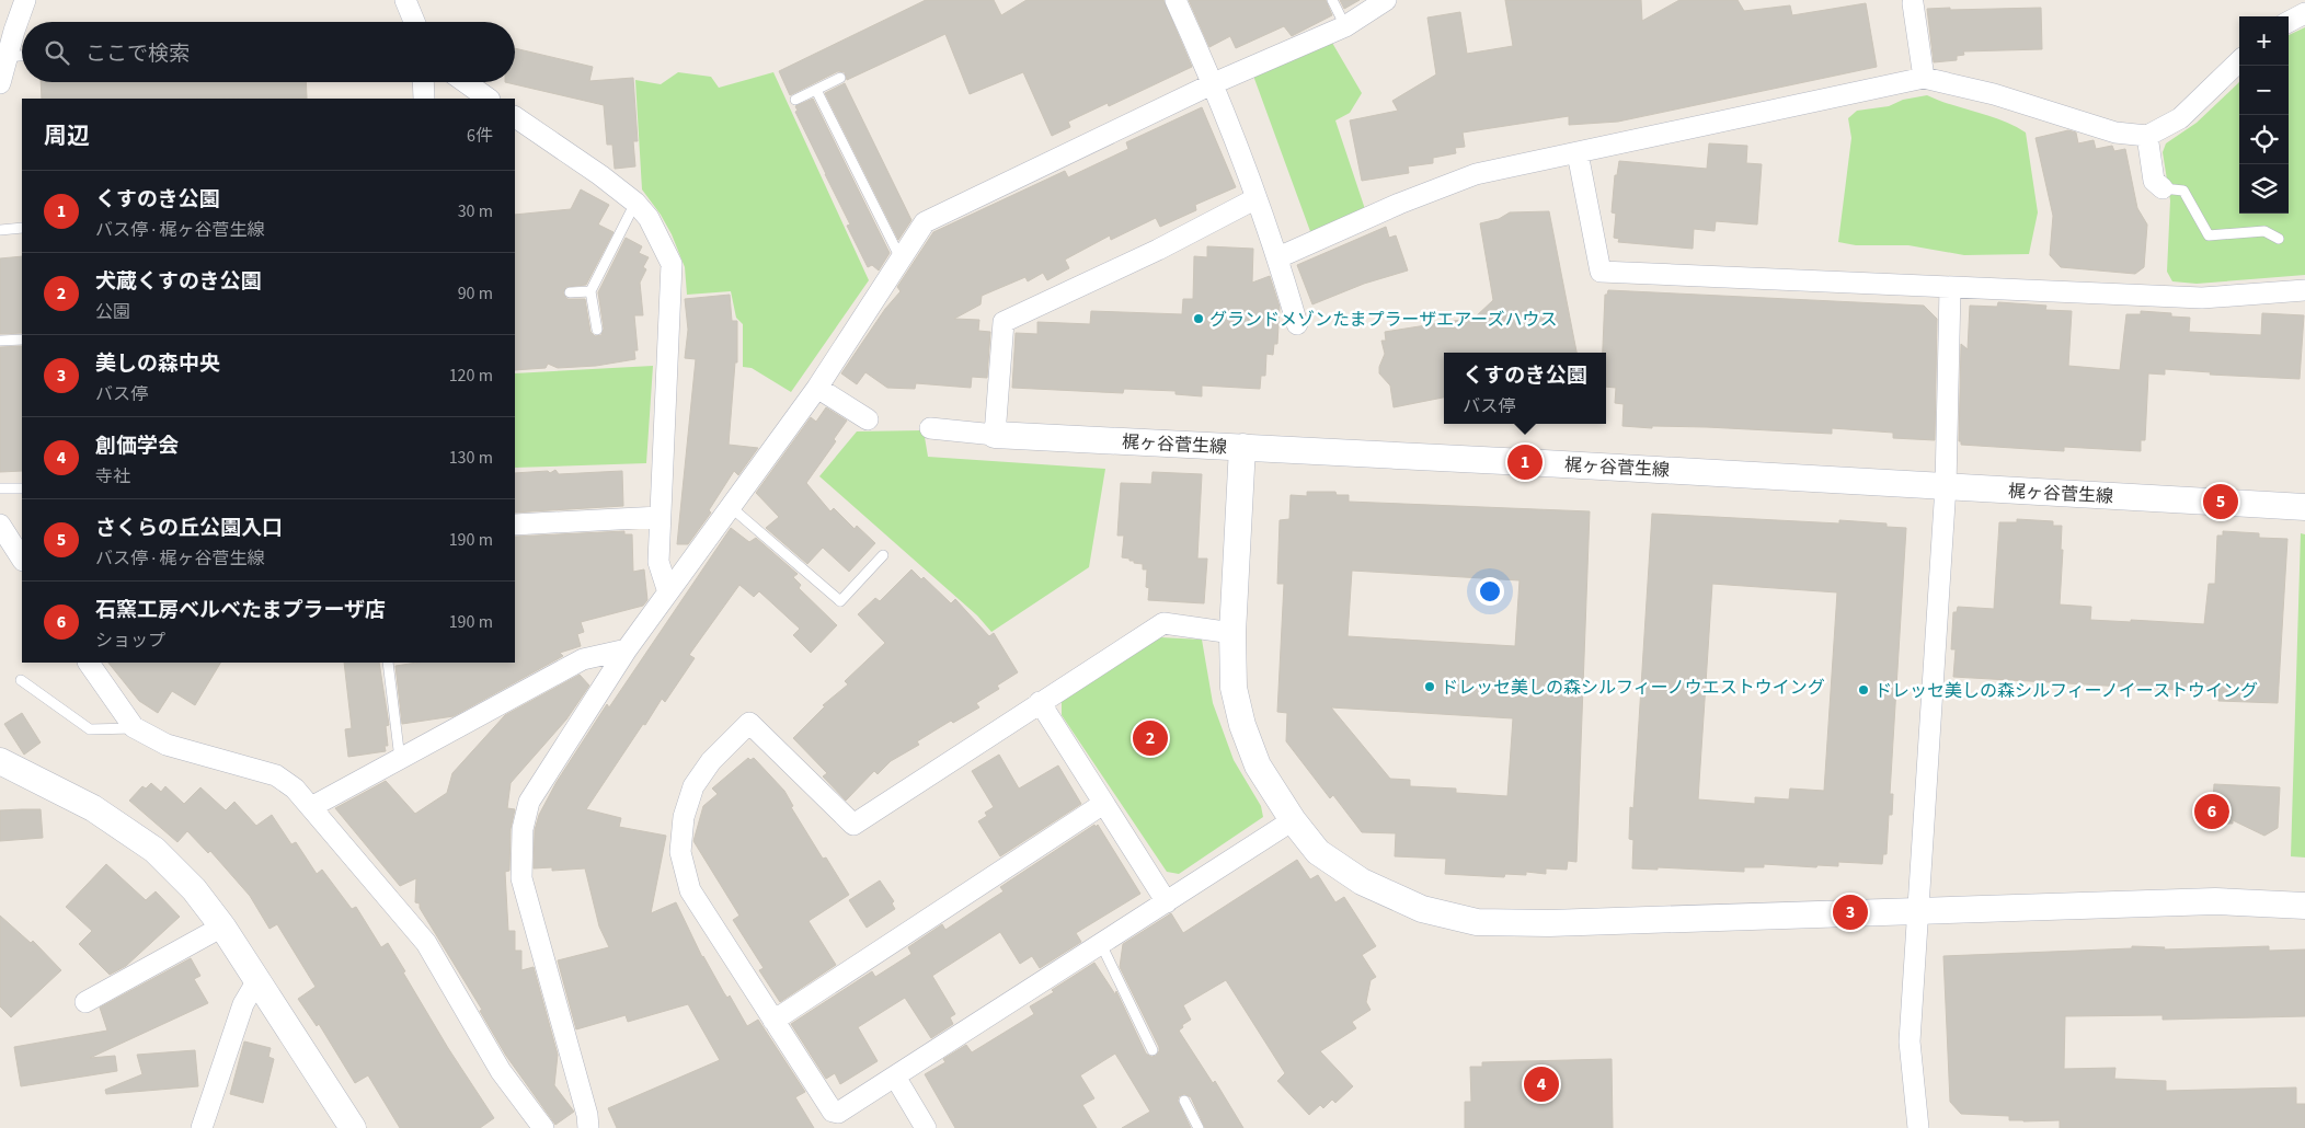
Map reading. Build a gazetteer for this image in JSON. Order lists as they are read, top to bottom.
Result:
{
  "streets": {
    "street": ["梶ヶ谷菅生線"]
  },
  "places": ["グランドメゾンたまプラーザエアーズハウス", "ドレッセ美しの森シルフィーノウエストウイング", "ドレッセ美しの森シルフィーノイーストウイング"],
  "page": {
    "map_buttons": ["+", "−"],
    "search": "ここで検索",
    "heading": ["周辺", "6件"],
    "list": [
      {
        "mark": "1",
        "name": "くすのき公園",
        "note": "バス停 · 梶ヶ谷菅生線",
        "value": "30 m"
      },
      {
        "mark": "2",
        "name": "犬蔵くすのき公園",
        "note": "公園",
        "value": "90 m"
      },
      {
        "mark": "3",
        "name": "美しの森中央",
        "note": "バス停",
        "value": "120 m"
      },
      {
        "mark": "4",
        "name": "創価学会",
        "note": "寺社",
        "value": "130 m"
      },
      {
        "mark": "5",
        "name": "さくらの丘公園入口",
        "note": "バス停 · 梶ヶ谷菅生線",
        "value": "190 m"
      },
      {
        "mark": "6",
        "name": "石窯工房ベルベたまプラーザ店",
        "note": "ショップ",
        "value": "190 m"
      }
    ],
    "popup": ["くすのき公園", "バス停"],
    "pins": [
      "1",
      "5",
      "2",
      "6",
      "3",
      "4"
    ]
  }
}
